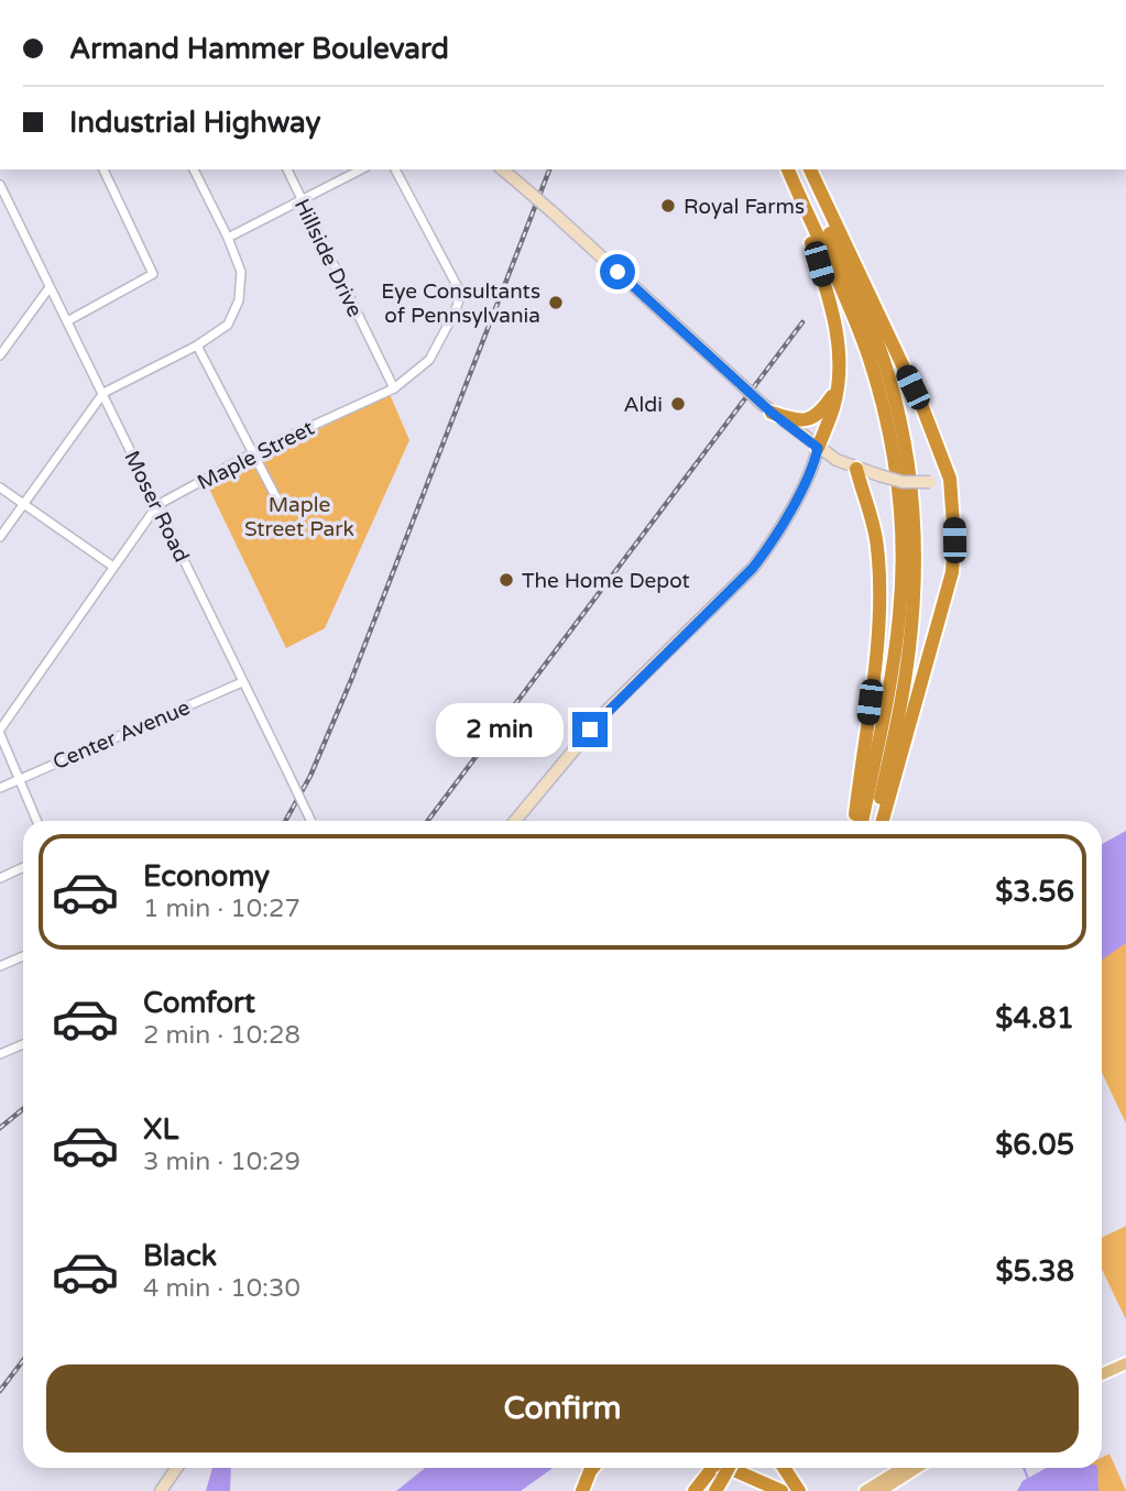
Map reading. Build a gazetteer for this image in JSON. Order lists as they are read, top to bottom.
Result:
{
  "streets": {
    "street": [
      "Hillside Drive",
      "Maple Street",
      "Moser Road",
      "Center Avenue"
    ]
  },
  "crossings": [
    ["Hillside Drive", "Maple Street"],
    ["Maple Street", "Moser Road"],
    ["Moser Road", "Center Avenue"]
  ],
  "parks": ["Maple Street Park"],
  "places": [
    "Royal Farms",
    "Eye Consultants of Pennsylvania",
    "Aldi",
    "The Home Depot"
  ],
  "page": {
    "banner": ["Armand Hammer Boulevard", "Industrial Highway"],
    "bubble": "2 min",
    "list": [
      {
        "name": "Economy",
        "note": "1 min · 10:27",
        "value": "$3.56"
      },
      {
        "name": "Comfort",
        "note": "2 min · 10:28",
        "value": "$4.81"
      },
      {
        "name": "XL",
        "note": "3 min · 10:29",
        "value": "$6.05"
      },
      {
        "name": "Black",
        "note": "4 min · 10:30",
        "value": "$5.38"
      }
    ],
    "buttons": "Confirm"
  }
}
